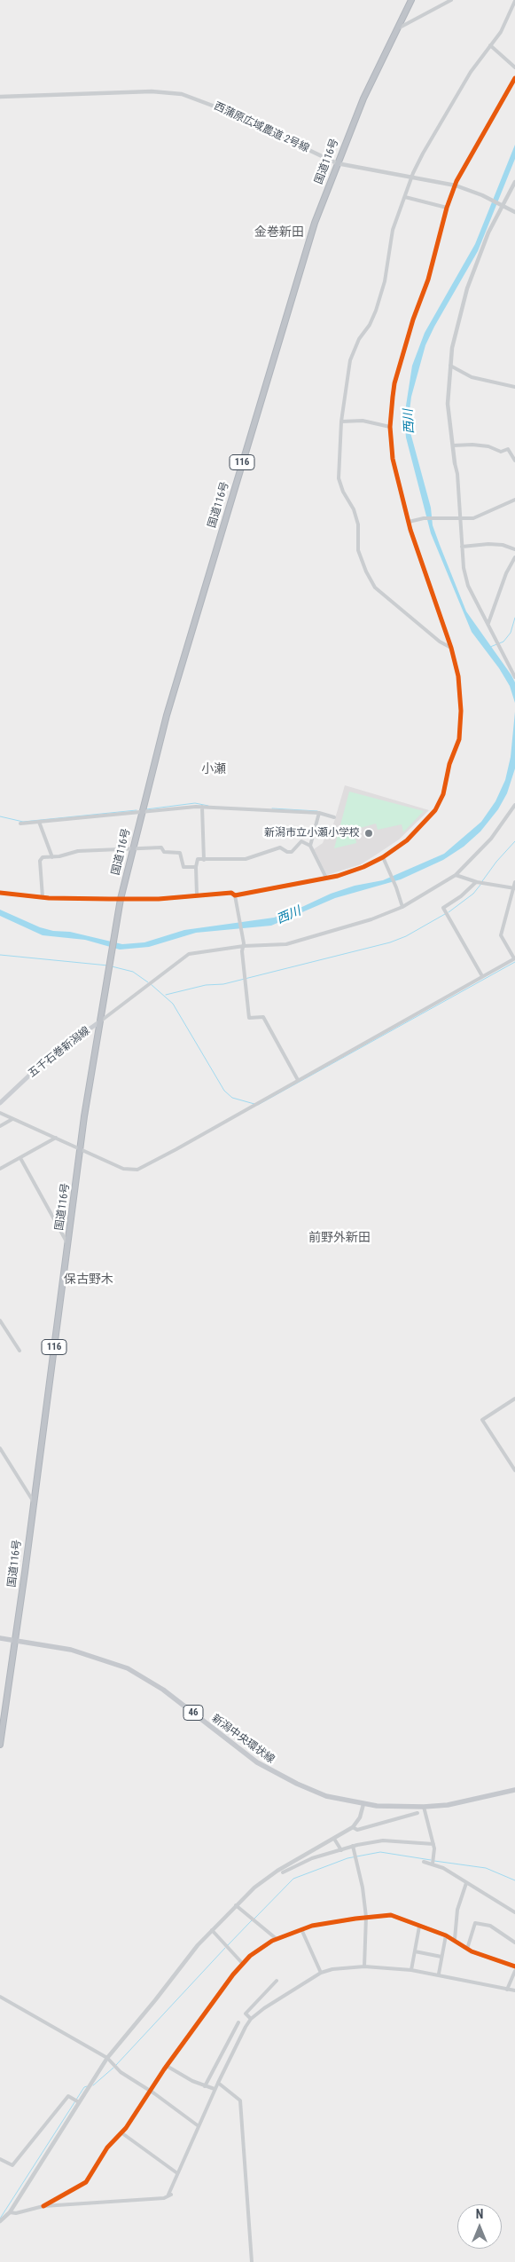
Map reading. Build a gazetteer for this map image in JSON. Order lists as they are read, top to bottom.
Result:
{
  "streets": {
    "highway": ["国道116号", "116"],
    "main road": ["五千石巻新潟線", "46", "新潟中央環状線"],
    "street": ["西蒲原広域農道 2号線"]
  },
  "crossings": [
    ["西蒲原広域農道 2号線", "国道116号"],
    ["国道116号", "五千石巻新潟線"],
    ["国道116号", "新潟中央環状線"]
  ],
  "districts": [
    "金巻新田",
    "小瀬",
    "前野外新田",
    "保古野木"
  ],
  "water": ["西川"],
  "places": ["新潟市立小瀬小学校"],
  "north": "top"
}
